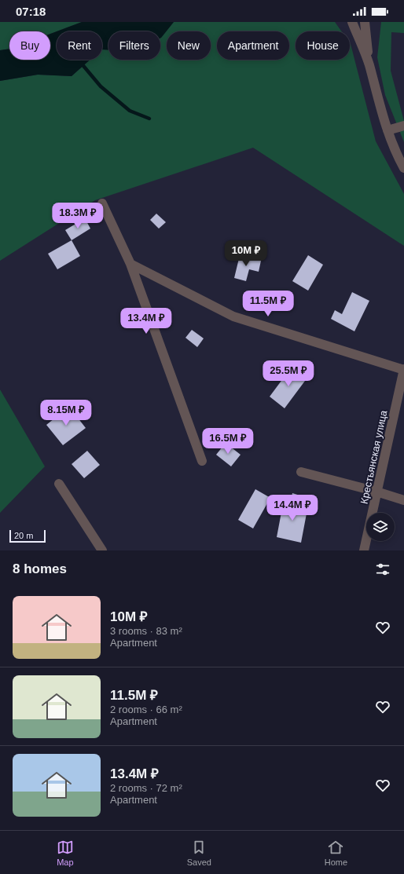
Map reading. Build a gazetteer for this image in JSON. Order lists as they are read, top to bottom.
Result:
{
  "streets": {
    "street": ["Крестьянская улица"]
  },
  "scale_bar": "20 m",
  "page": {
    "status": "07:18",
    "chip": [
      "Buy",
      "Rent",
      "Filters",
      "New",
      "Apartment",
      "House"
    ],
    "price": [
      "18.3M ₽",
      "10M ₽",
      "11.5M ₽",
      "13.4M ₽",
      "25.5M ₽",
      "8.15M ₽",
      "16.5M ₽",
      "14.4M ₽"
    ],
    "scale": "20 m",
    "heading": "8 homes",
    "list": [
      {
        "name": "10M ₽",
        "note": "3 rooms · 83 m² · Apartment"
      },
      {
        "name": "11.5M ₽",
        "note": "2 rooms · 66 m² · Apartment"
      },
      {
        "name": "13.4M ₽",
        "note": "2 rooms · 72 m² · Apartment"
      }
    ],
    "tabs": ["Map", "Saved", "Home"]
  }
}
